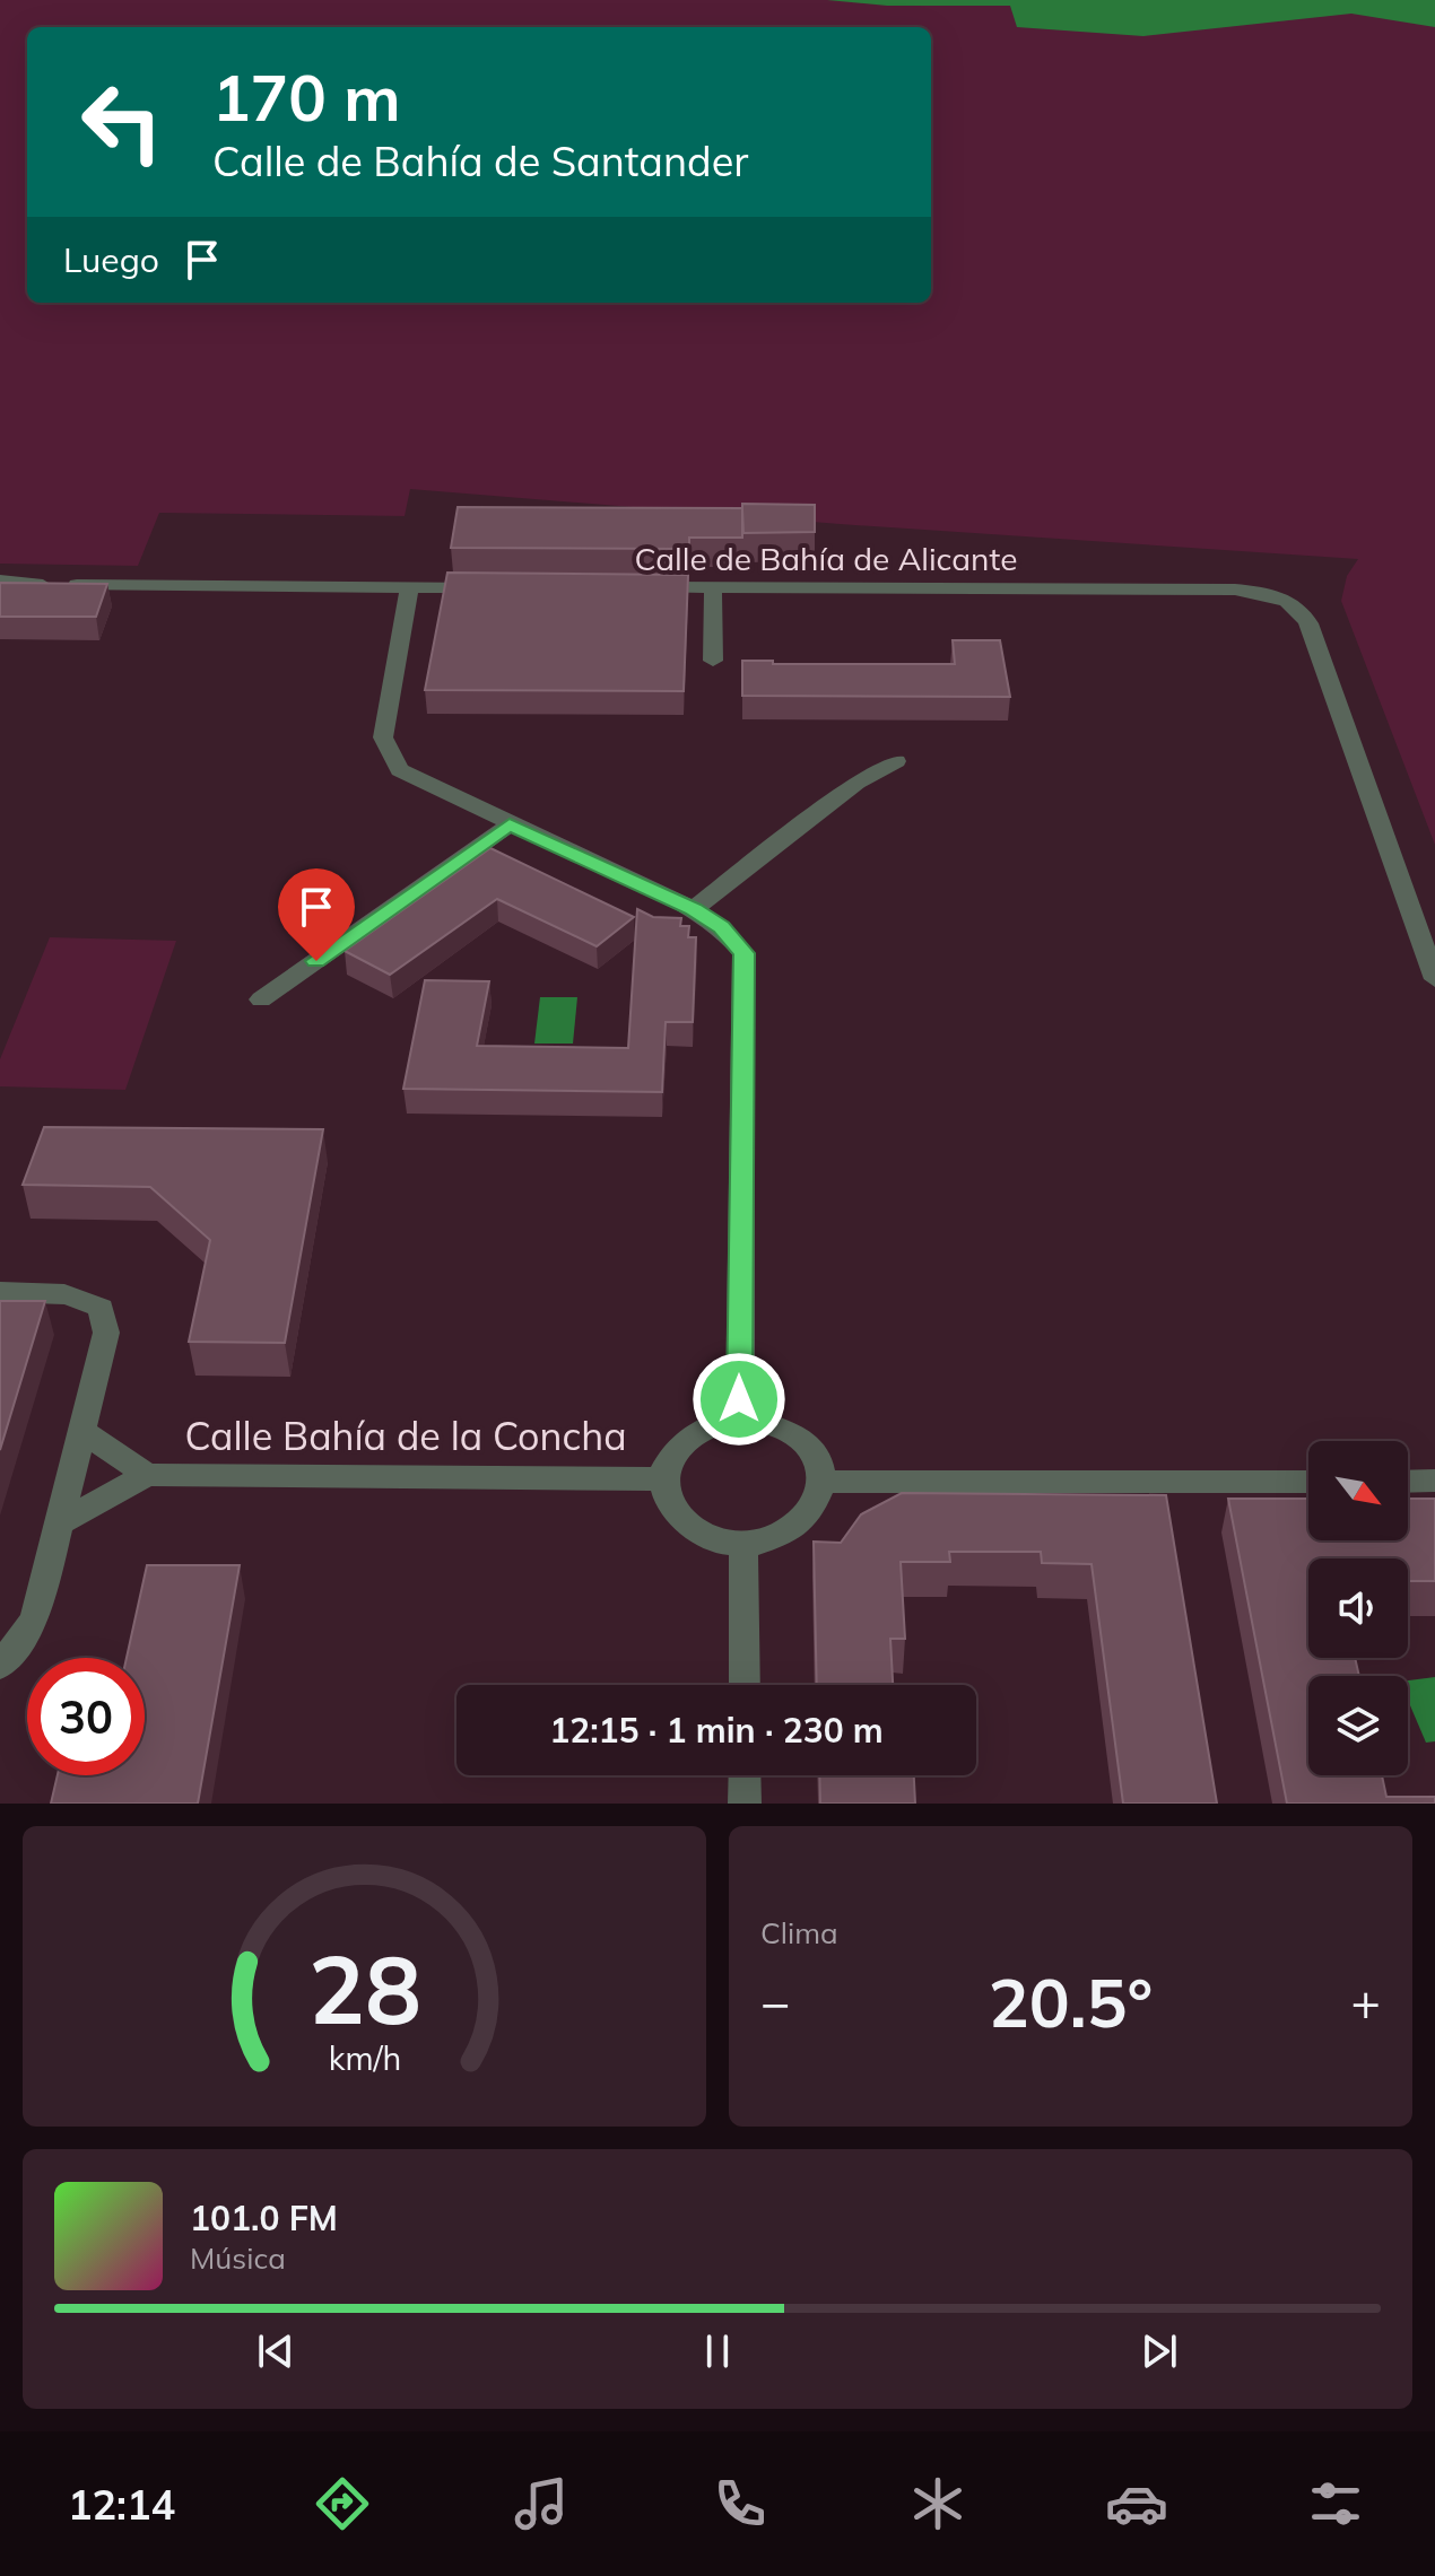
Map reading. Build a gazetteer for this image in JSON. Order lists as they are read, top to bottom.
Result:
{
  "streets": {
    "street": ["Calle de Bahía de Alicante", "Calle Bahía de la Concha"]
  },
  "north": "bottom right",
  "page": {
    "turn": ["170 m", "Calle de Bahía de Santander"],
    "then": "Luego",
    "limit": "30",
    "trip": "12:15 · 1 min · 230 m",
    "tile": "Clima",
    "heat": ["−", "20.5°", "+"],
    "song": ["101.0 FM", "Música"],
    "tabs": "12:14",
    "gauge": ["28", "km/h"]
  }
}
